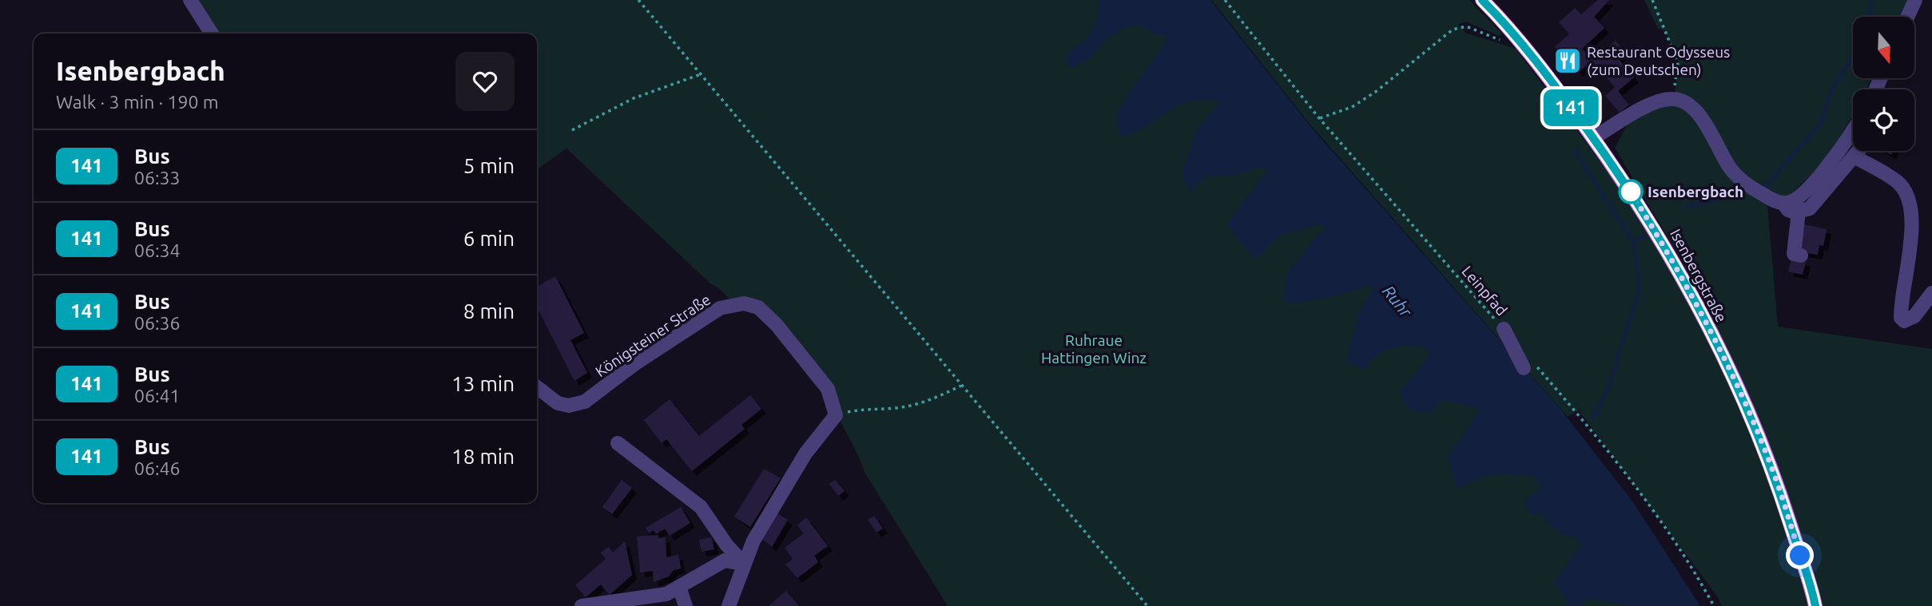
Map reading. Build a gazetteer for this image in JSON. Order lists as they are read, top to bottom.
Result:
{
  "streets": {
    "main road": ["Isenbergstraße"],
    "street": ["Königsteiner Straße"],
    "path": ["Leinpfad"]
  },
  "water": ["Ruhr"],
  "parks": ["Ruhraue Hattingen Winz"],
  "places": {
    "restaurant": ["Restaurant Odysseus (zum Deutschen)"],
    "other": ["Isenbergbach"]
  },
  "lines": ["bus line 141"],
  "north": "bottom",
  "page": {
    "on_map": "141",
    "heading": ["Isenbergbach", "Walk · 3 min · 190 m"],
    "list": [
      {
        "mark": "141",
        "name": "Bus",
        "note": "06:33",
        "value": "5 min"
      },
      {
        "mark": "141",
        "name": "Bus",
        "note": "06:34",
        "value": "6 min"
      },
      {
        "mark": "141",
        "name": "Bus",
        "note": "06:36",
        "value": "8 min"
      },
      {
        "mark": "141",
        "name": "Bus",
        "note": "06:41",
        "value": "13 min"
      },
      {
        "mark": "141",
        "name": "Bus",
        "note": "06:46",
        "value": "18 min"
      }
    ]
  }
}
